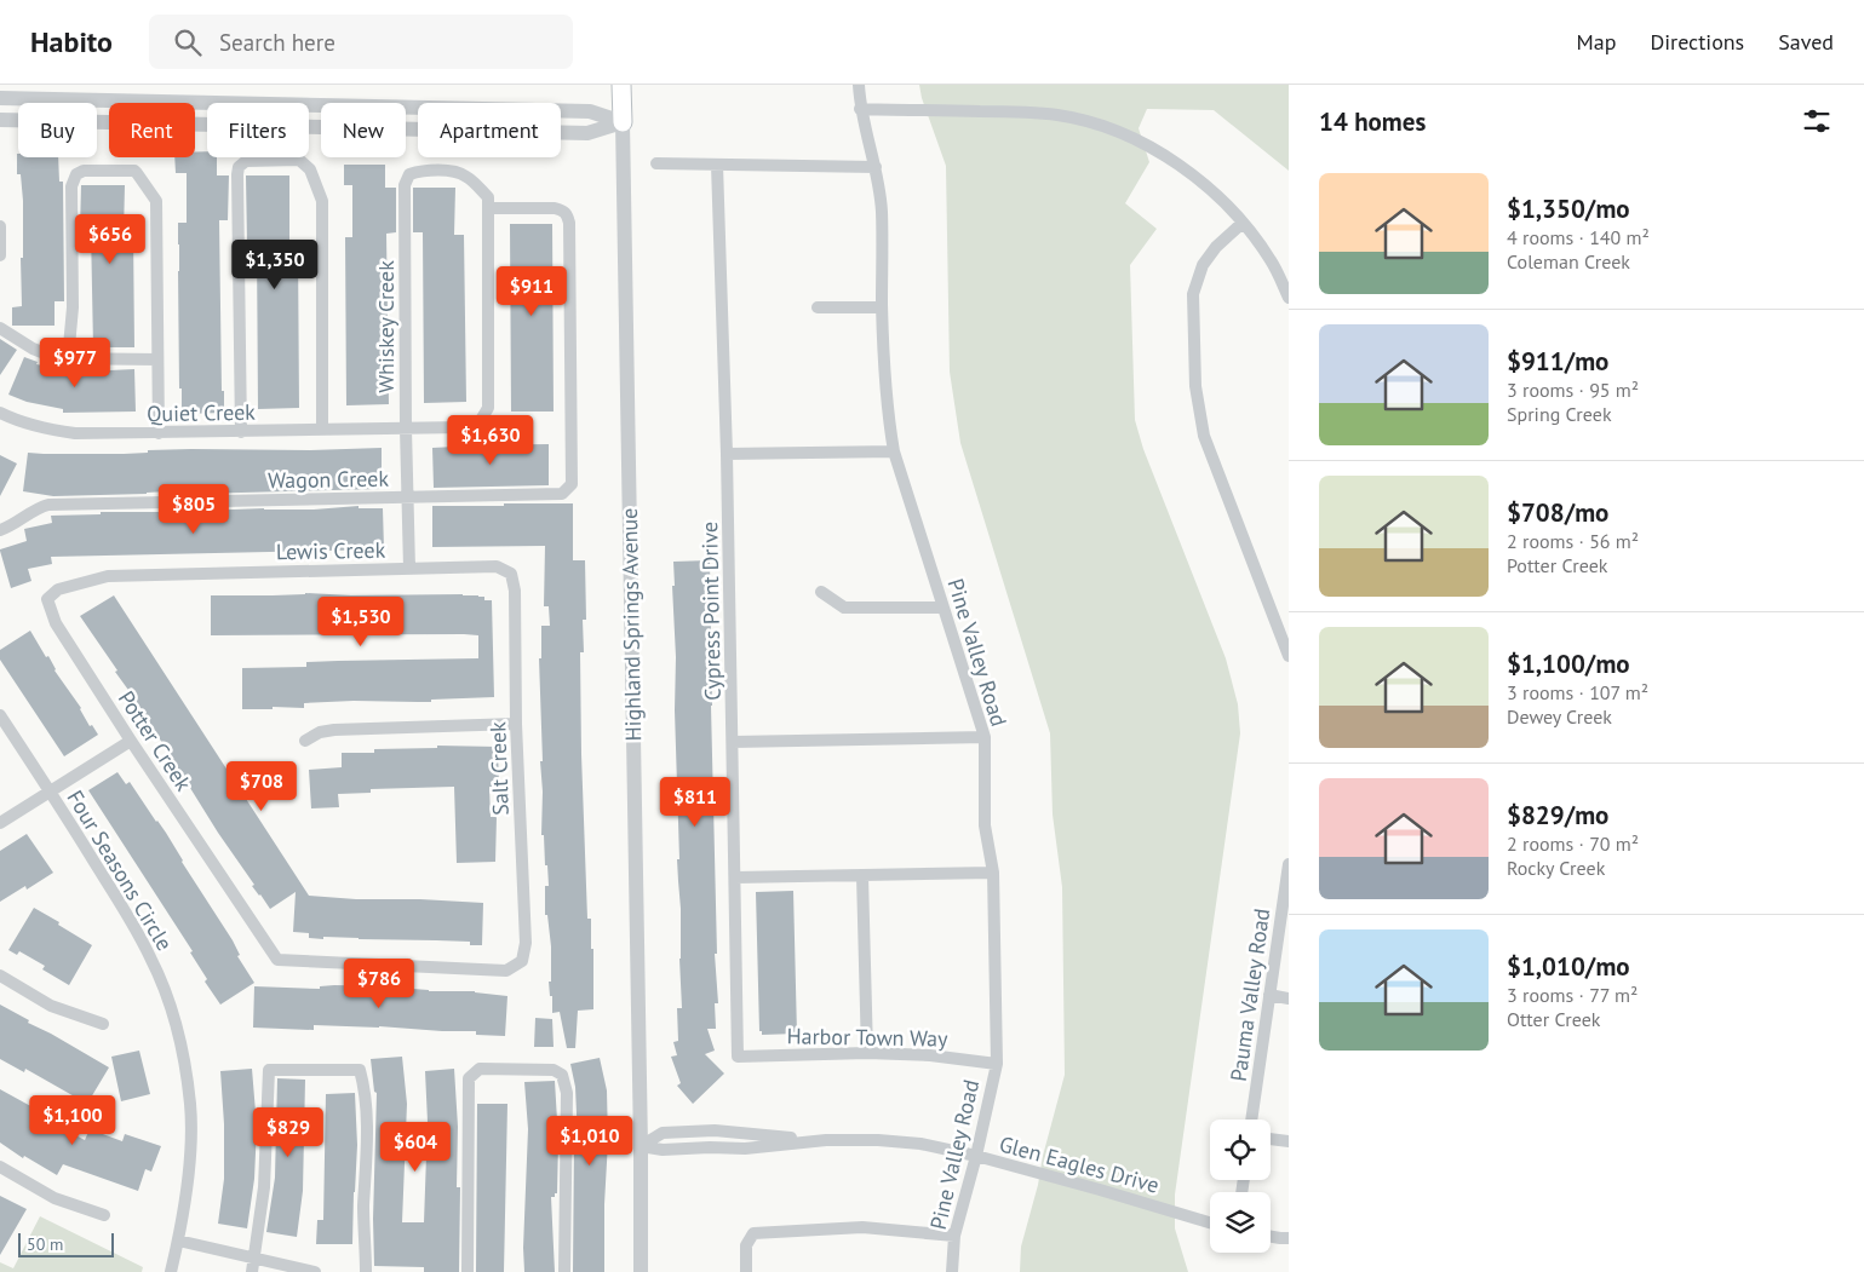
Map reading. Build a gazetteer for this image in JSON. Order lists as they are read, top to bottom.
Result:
{
  "streets": {
    "main road": ["Highland Springs Avenue"],
    "street": [
      "Whiskey Creek",
      "Quiet Creek",
      "Wagon Creek",
      "Lewis Creek",
      "Cypress Point Drive",
      "Pine Valley Road",
      "Potter Creek",
      "Salt Creek",
      "Four Seasons Circle",
      "Pauma Valley Road",
      "Harbor Town Way",
      "Glen Eagles Drive"
    ]
  },
  "crossings": [
    ["Whiskey Creek", "Quiet Creek"],
    ["Whiskey Creek", "Wagon Creek"],
    ["Whiskey Creek", "Lewis Creek"],
    ["Quiet Creek", "Wagon Creek"],
    ["Lewis Creek", "Potter Creek"],
    ["Lewis Creek", "Salt Creek"],
    ["Cypress Point Drive", "Harbor Town Way"],
    ["Highland Springs Avenue", "Glen Eagles Drive"],
    ["Pine Valley Road", "Harbor Town Way"],
    ["Pine Valley Road", "Glen Eagles Drive"],
    ["Potter Creek", "Salt Creek"]
  ],
  "scale_bar": "50 m",
  "page": {
    "header": "Habito",
    "search": "Search here",
    "nav": ["Map", "Directions", "Saved"],
    "heading": "14 homes",
    "chip": [
      "Buy",
      "Rent",
      "Filters",
      "New",
      "Apartment"
    ],
    "list": [
      {
        "name": "$1,350/mo",
        "note": "4 rooms · 140 m² · Coleman Creek"
      },
      {
        "name": "$911/mo",
        "note": "3 rooms · 95 m² · Spring Creek"
      },
      {
        "name": "$708/mo",
        "note": "2 rooms · 56 m² · Potter Creek"
      },
      {
        "name": "$1,100/mo",
        "note": "3 rooms · 107 m² · Dewey Creek"
      },
      {
        "name": "$829/mo",
        "note": "2 rooms · 70 m² · Rocky Creek"
      },
      {
        "name": "$1,010/mo",
        "note": "3 rooms · 77 m² · Otter Creek"
      }
    ],
    "price": [
      "$656",
      "$1,350",
      "$911",
      "$977",
      "$1,630",
      "$805",
      "$1,530",
      "$708",
      "$811",
      "$786",
      "$1,100",
      "$829",
      "$1,010",
      "$604"
    ],
    "scale": "50 m"
  }
}
